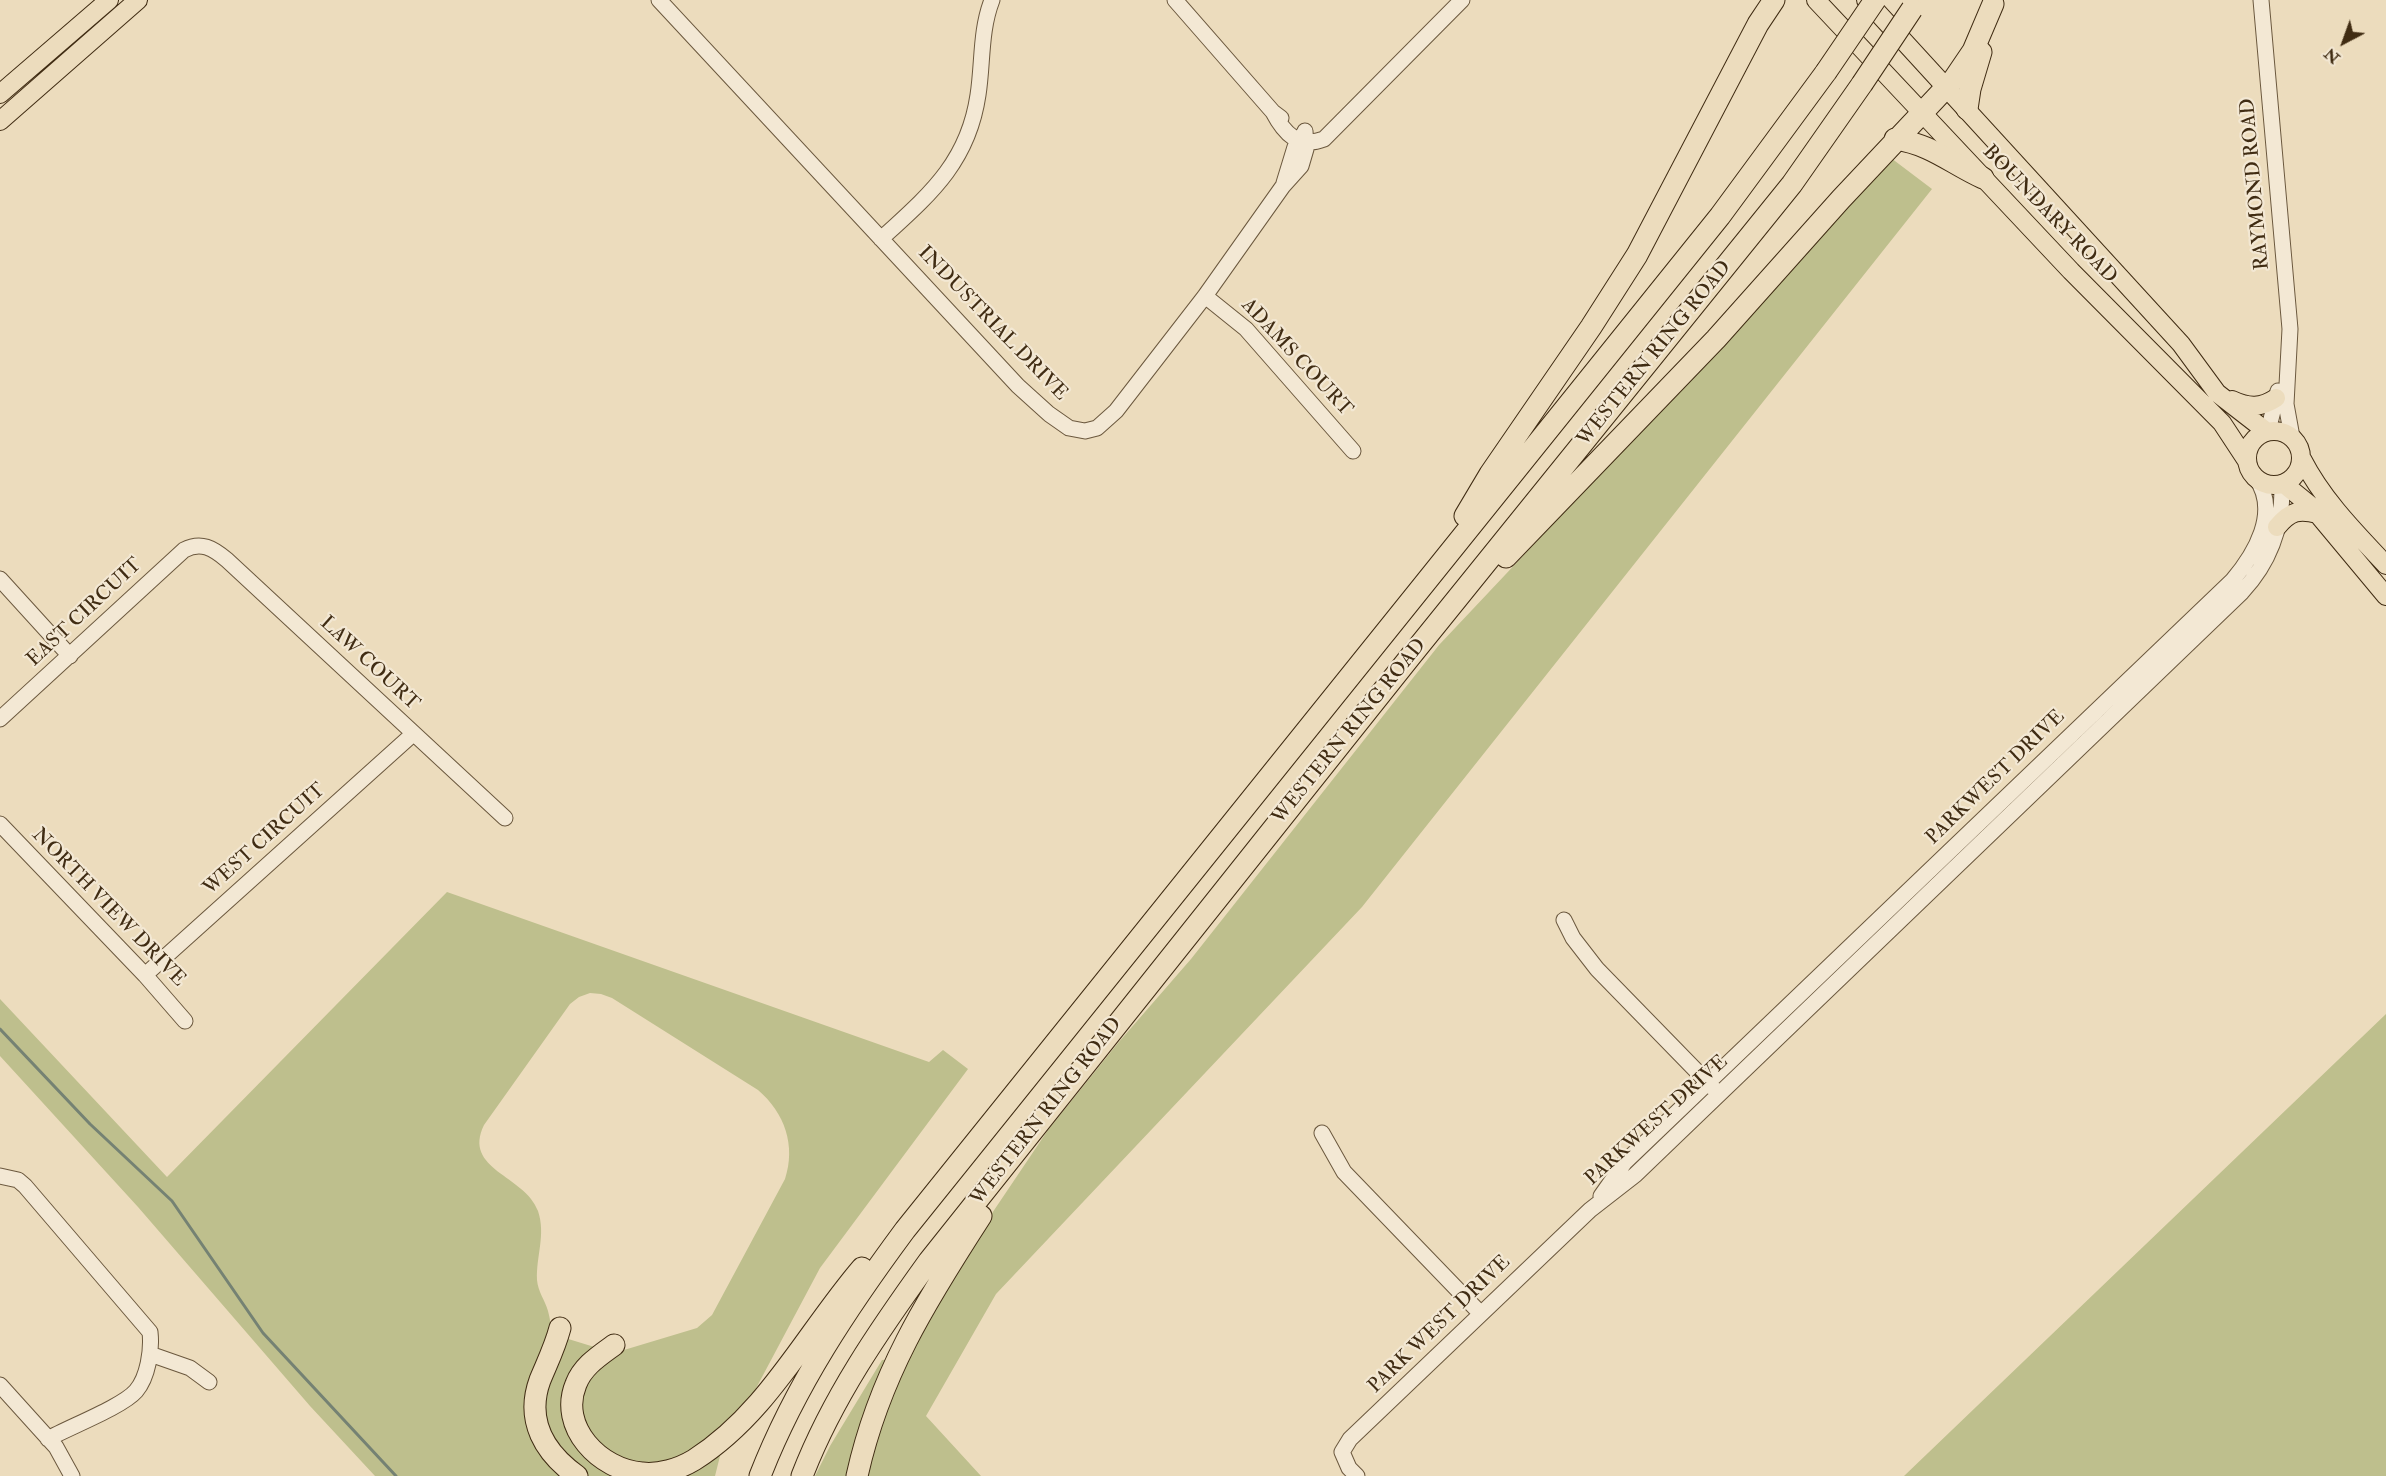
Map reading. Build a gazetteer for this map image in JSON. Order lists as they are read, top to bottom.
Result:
{
  "streets": {
    "highway": ["WESTERN RING ROAD"],
    "main road": ["BOUNDARY ROAD"],
    "street": [
      "RAYMOND ROAD",
      "INDUSTRIAL DRIVE",
      "ADAMS COURT",
      "EAST CIRCUIT",
      "LAW COURT",
      "PARKWEST DRIVE",
      "WEST CIRCUIT",
      "NORTH VIEW DRIVE",
      "PARK WEST DRIVE"
    ]
  },
  "crossings": [
    ["RAYMOND ROAD", "BOUNDARY ROAD"],
    ["RAYMOND ROAD", "PARKWEST DRIVE"],
    ["BOUNDARY ROAD", "PARKWEST DRIVE"],
    ["INDUSTRIAL DRIVE", "ADAMS COURT"],
    ["EAST CIRCUIT", "LAW COURT"],
    ["LAW COURT", "WEST CIRCUIT"],
    ["PARKWEST DRIVE", "PARK WEST DRIVE"],
    ["WEST CIRCUIT", "NORTH VIEW DRIVE"]
  ],
  "north": "bottom left"
}
